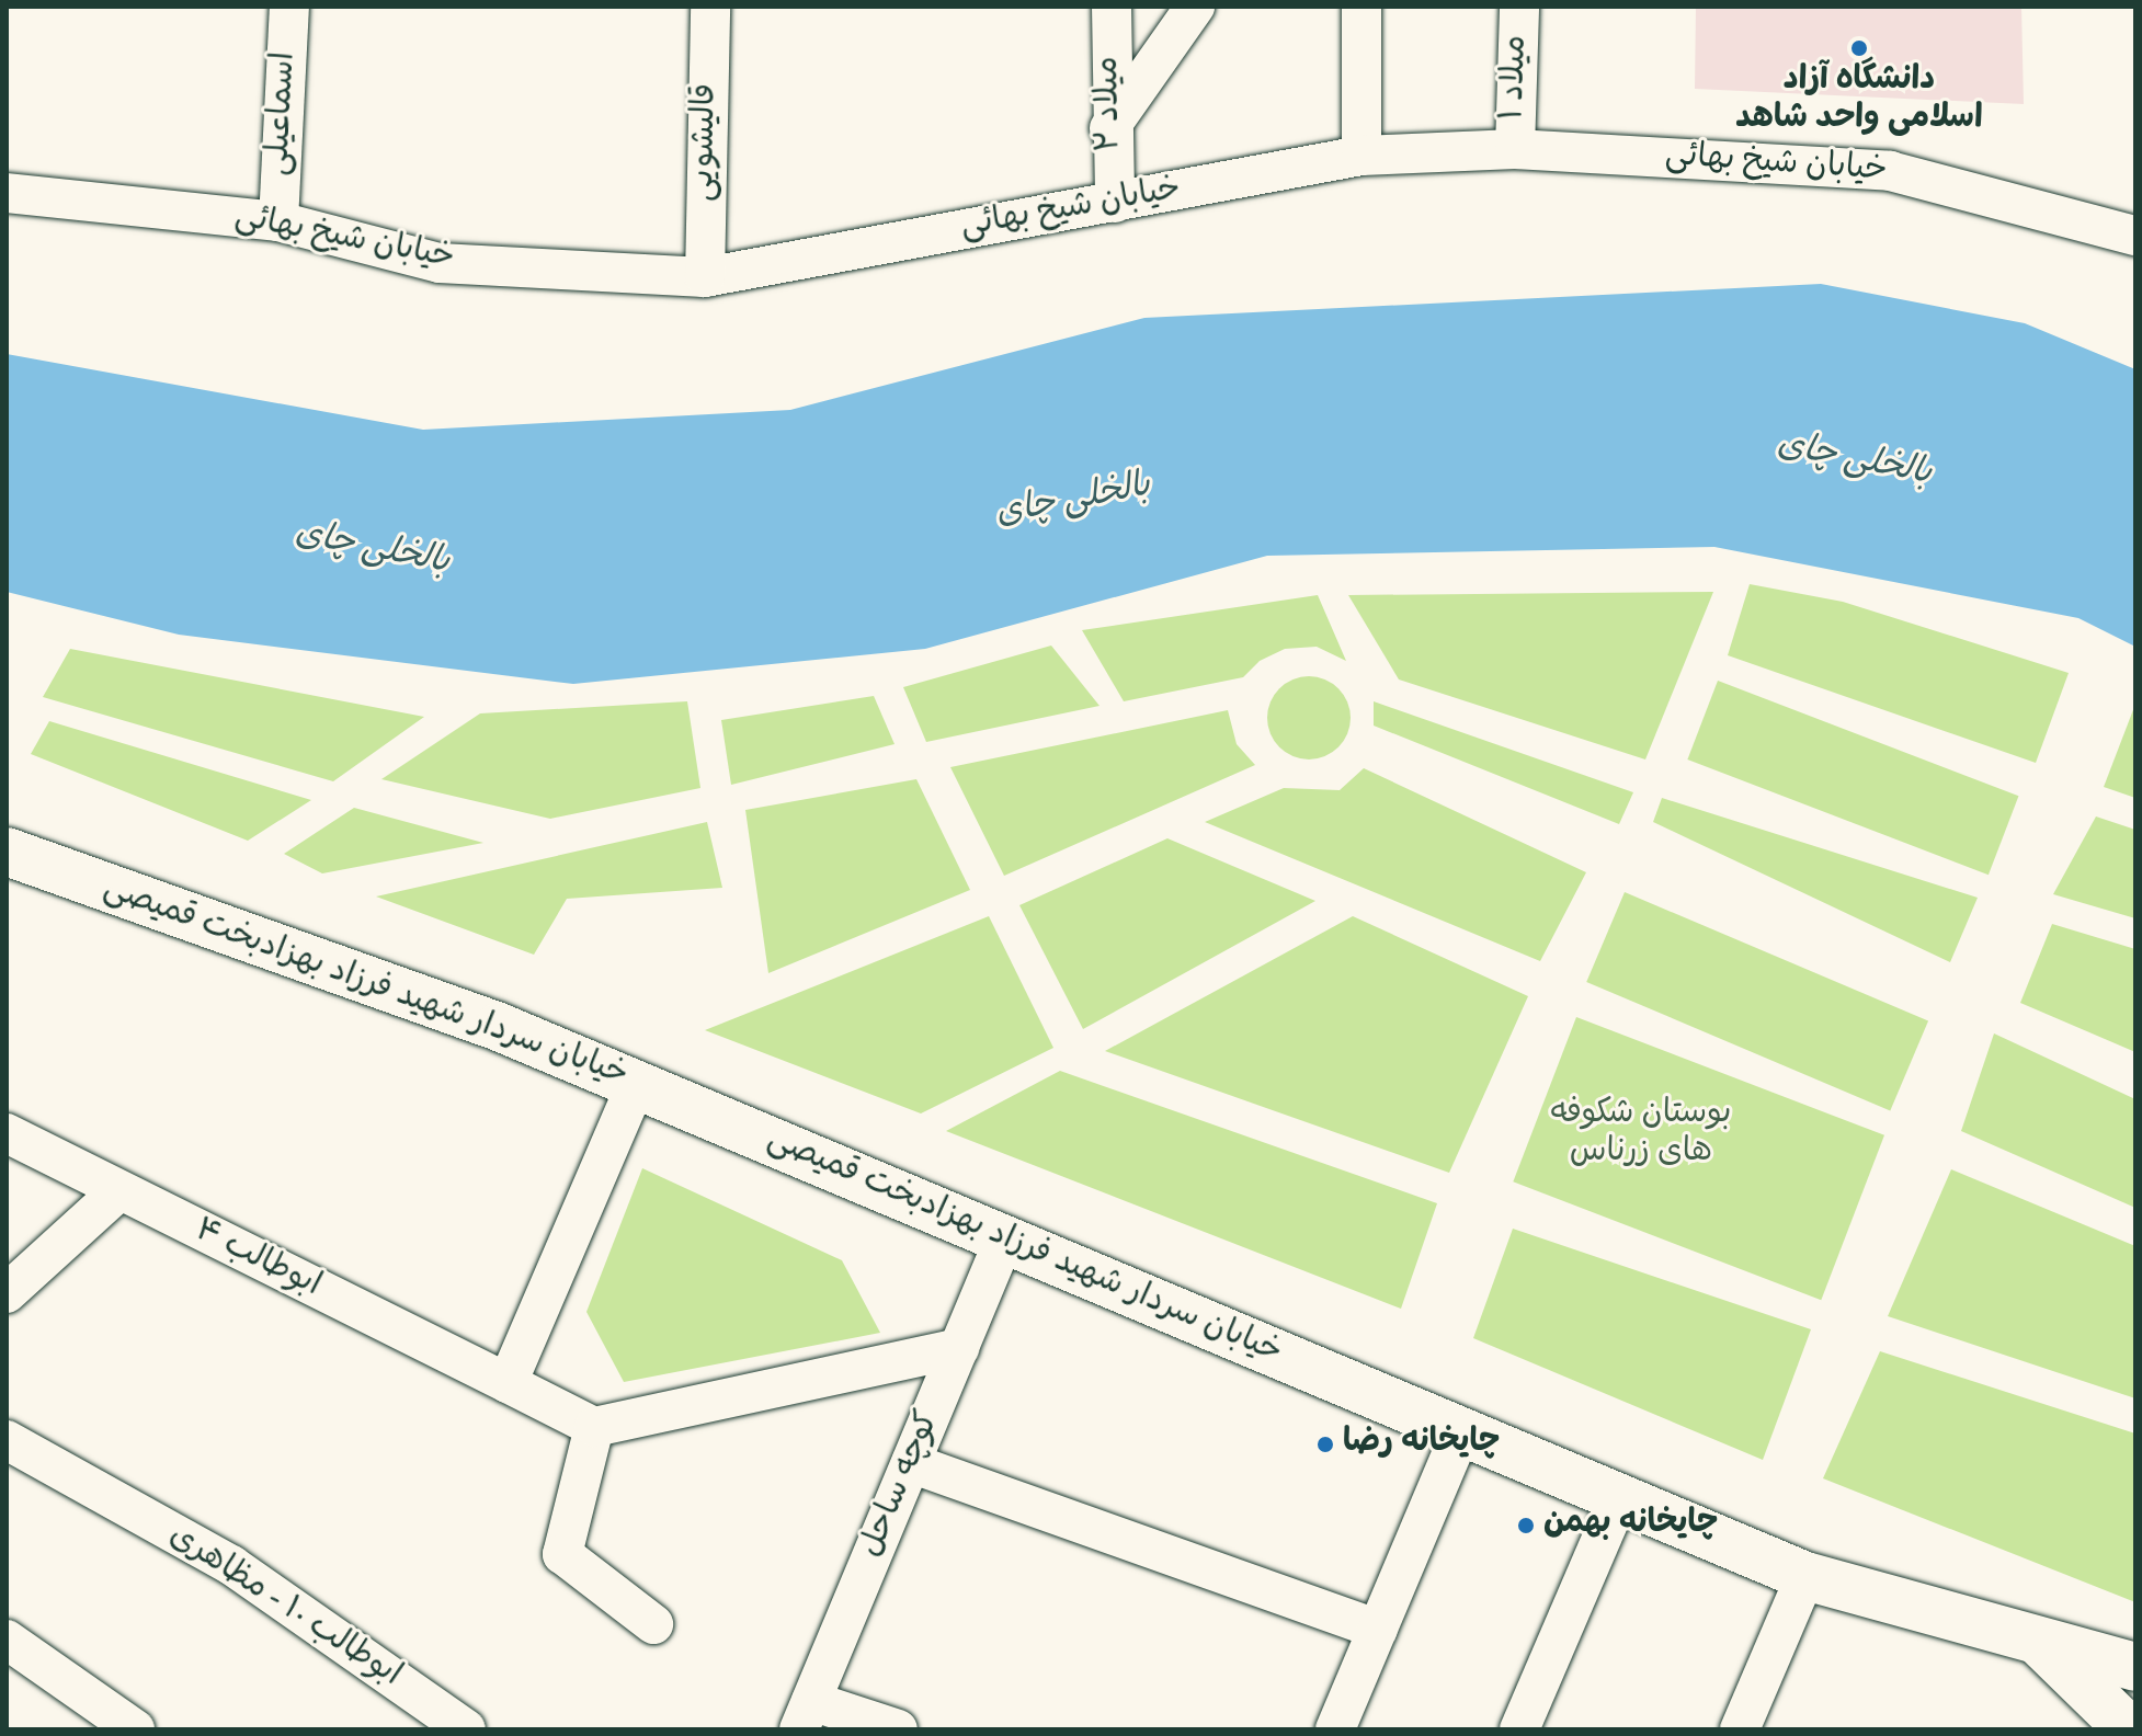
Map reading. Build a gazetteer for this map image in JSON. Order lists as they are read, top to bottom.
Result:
{
  "streets": {
    "main road": ["خیابان سردار شهید فرزاد بهزاد‌بخت قمیصی"],
    "street": [
      "میلاد ۱",
      "میلاد ۲",
      "اسماعیلی",
      "قالیشویی",
      "خیابان شیخ بهائی",
      "ابوطالب ۴",
      "کوچه ساحل",
      "ابوطالب ۱۰ - مظاهری"
    ]
  },
  "crossings": [
    ["میلاد ۱", "خیابان شیخ بهائی"],
    ["میلاد ۲", "خیابان شیخ بهائی"],
    ["اسماعیلی", "خیابان شیخ بهائی"],
    ["قالیشویی", "خیابان شیخ بهائی"],
    ["خیابان سردار شهید فرزاد بهزاد‌بخت قمیصی", "کوچه ساحل"]
  ],
  "water": ["بالخلی چای"],
  "parks": ["بوستان شکوفه های زرناس"],
  "places": ["دانشگاه آزاد اسلامی واحد شاهد", "چایخانه رضا", "چایخانه بهمن"]
}
